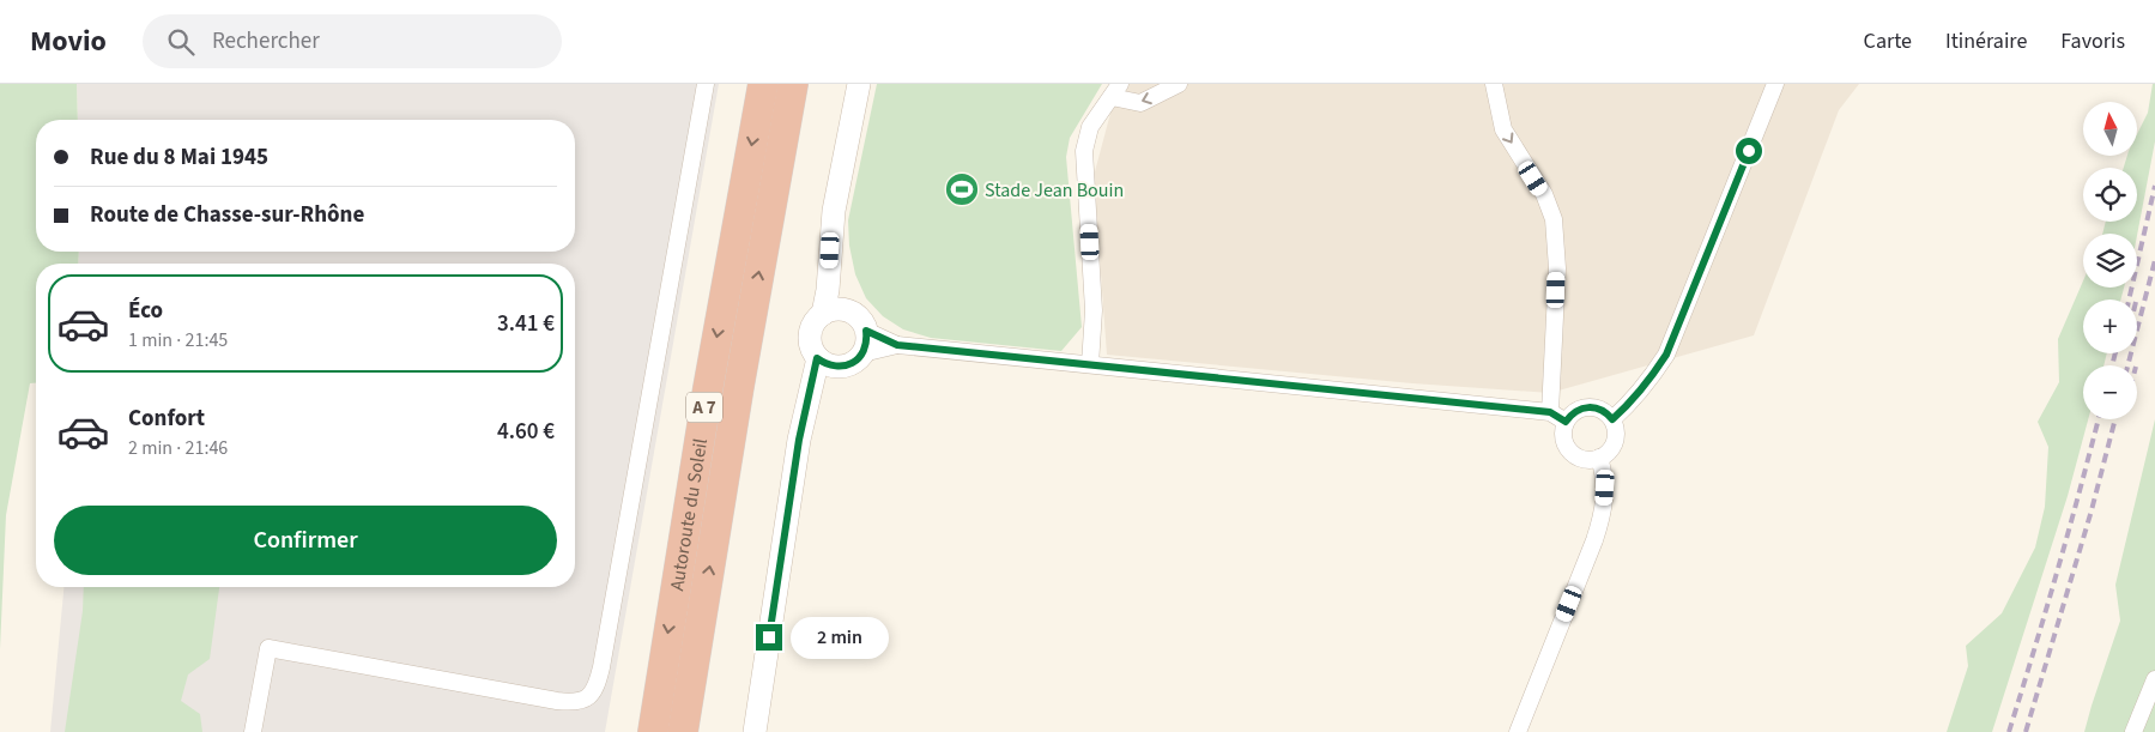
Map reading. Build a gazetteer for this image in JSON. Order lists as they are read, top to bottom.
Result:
{
  "streets": {
    "highway": ["A 7", "Autoroute du Soleil"]
  },
  "places": {
    "sports": ["Stade Jean Bouin"]
  },
  "north": "top",
  "page": {
    "header": "Movio",
    "search": "Rechercher",
    "nav": ["Carte", "Itinéraire", "Favoris"],
    "map_buttons": ["+", "−"],
    "banner": ["Rue du 8 Mai 1945", "Route de Chasse-sur-Rhône"],
    "list": [
      {
        "name": "Éco",
        "note": "1 min · 21:45",
        "value": "3.41 €"
      },
      {
        "name": "Confort",
        "note": "2 min · 21:46",
        "value": "4.60 €"
      }
    ],
    "buttons": "Confirmer",
    "bubble": "2 min"
  }
}
